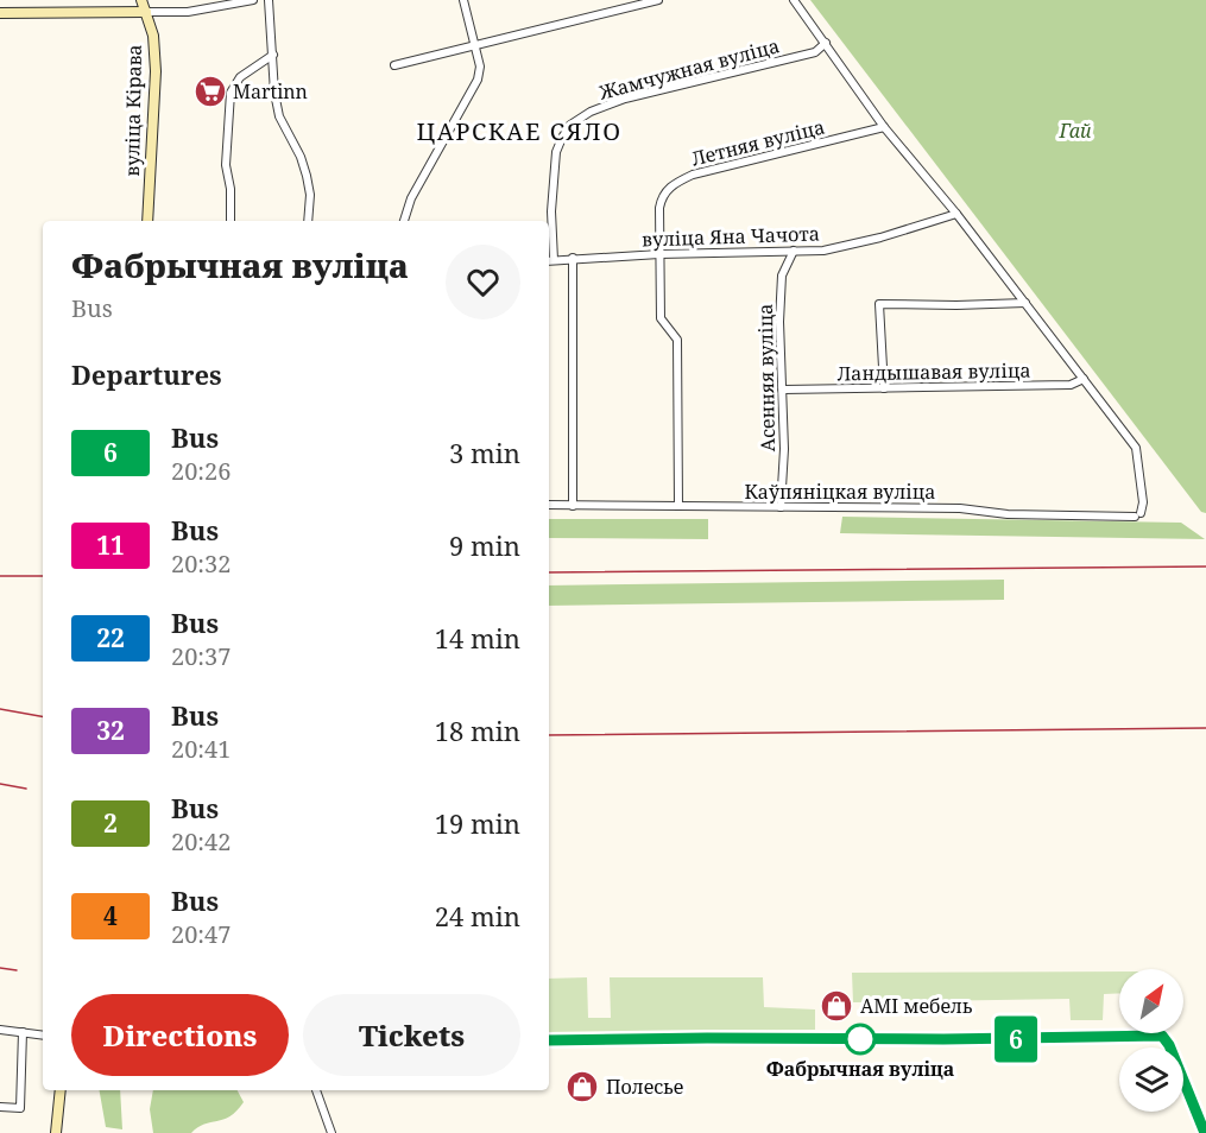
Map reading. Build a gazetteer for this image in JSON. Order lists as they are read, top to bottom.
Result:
{
  "streets": {
    "main road": ["вуліца Кірава"],
    "street": [
      "Жамчужная вуліца",
      "Летняя вуліца",
      "вуліца Яна Чачота",
      "Ландышавая вуліца",
      "Асенняя вуліца",
      "Каўпяніцкая вуліца"
    ]
  },
  "crossings": [
    ["Жамчужная вуліца", "вуліца Яна Чачота"],
    ["Летняя вуліца", "вуліца Яна Чачота"],
    ["Летняя вуліца", "Каўпяніцкая вуліца"],
    ["вуліца Яна Чачота", "Асенняя вуліца"],
    ["Ландышавая вуліца", "Асенняя вуліца"],
    ["Ландышавая вуліца", "Каўпяніцкая вуліца"],
    ["Асенняя вуліца", "Каўпяніцкая вуліца"]
  ],
  "districts": ["ЦАРСКАЕ СЯЛО"],
  "parks": ["Гай"],
  "places": {
    "supermarket": ["Martinn"],
    "shop": ["AMI мебель", "Полесье"],
    "other": ["Фабрычная вуліца"]
  },
  "lines": ["bus line 6"],
  "north": "top right",
  "page": {
    "on_map": "6",
    "heading": [
      ["Фабрычная вуліца", "Bus"],
      "Departures"
    ],
    "list": [
      {
        "mark": "6",
        "name": "Bus",
        "note": "20:26",
        "value": "3 min"
      },
      {
        "mark": "11",
        "name": "Bus",
        "note": "20:32",
        "value": "9 min"
      },
      {
        "mark": "22",
        "name": "Bus",
        "note": "20:37",
        "value": "14 min"
      },
      {
        "mark": "32",
        "name": "Bus",
        "note": "20:41",
        "value": "18 min"
      },
      {
        "mark": "2",
        "name": "Bus",
        "note": "20:42",
        "value": "19 min"
      },
      {
        "mark": "4",
        "name": "Bus",
        "note": "20:47",
        "value": "24 min"
      }
    ],
    "buttons": ["Directions", "Tickets"]
  }
}
